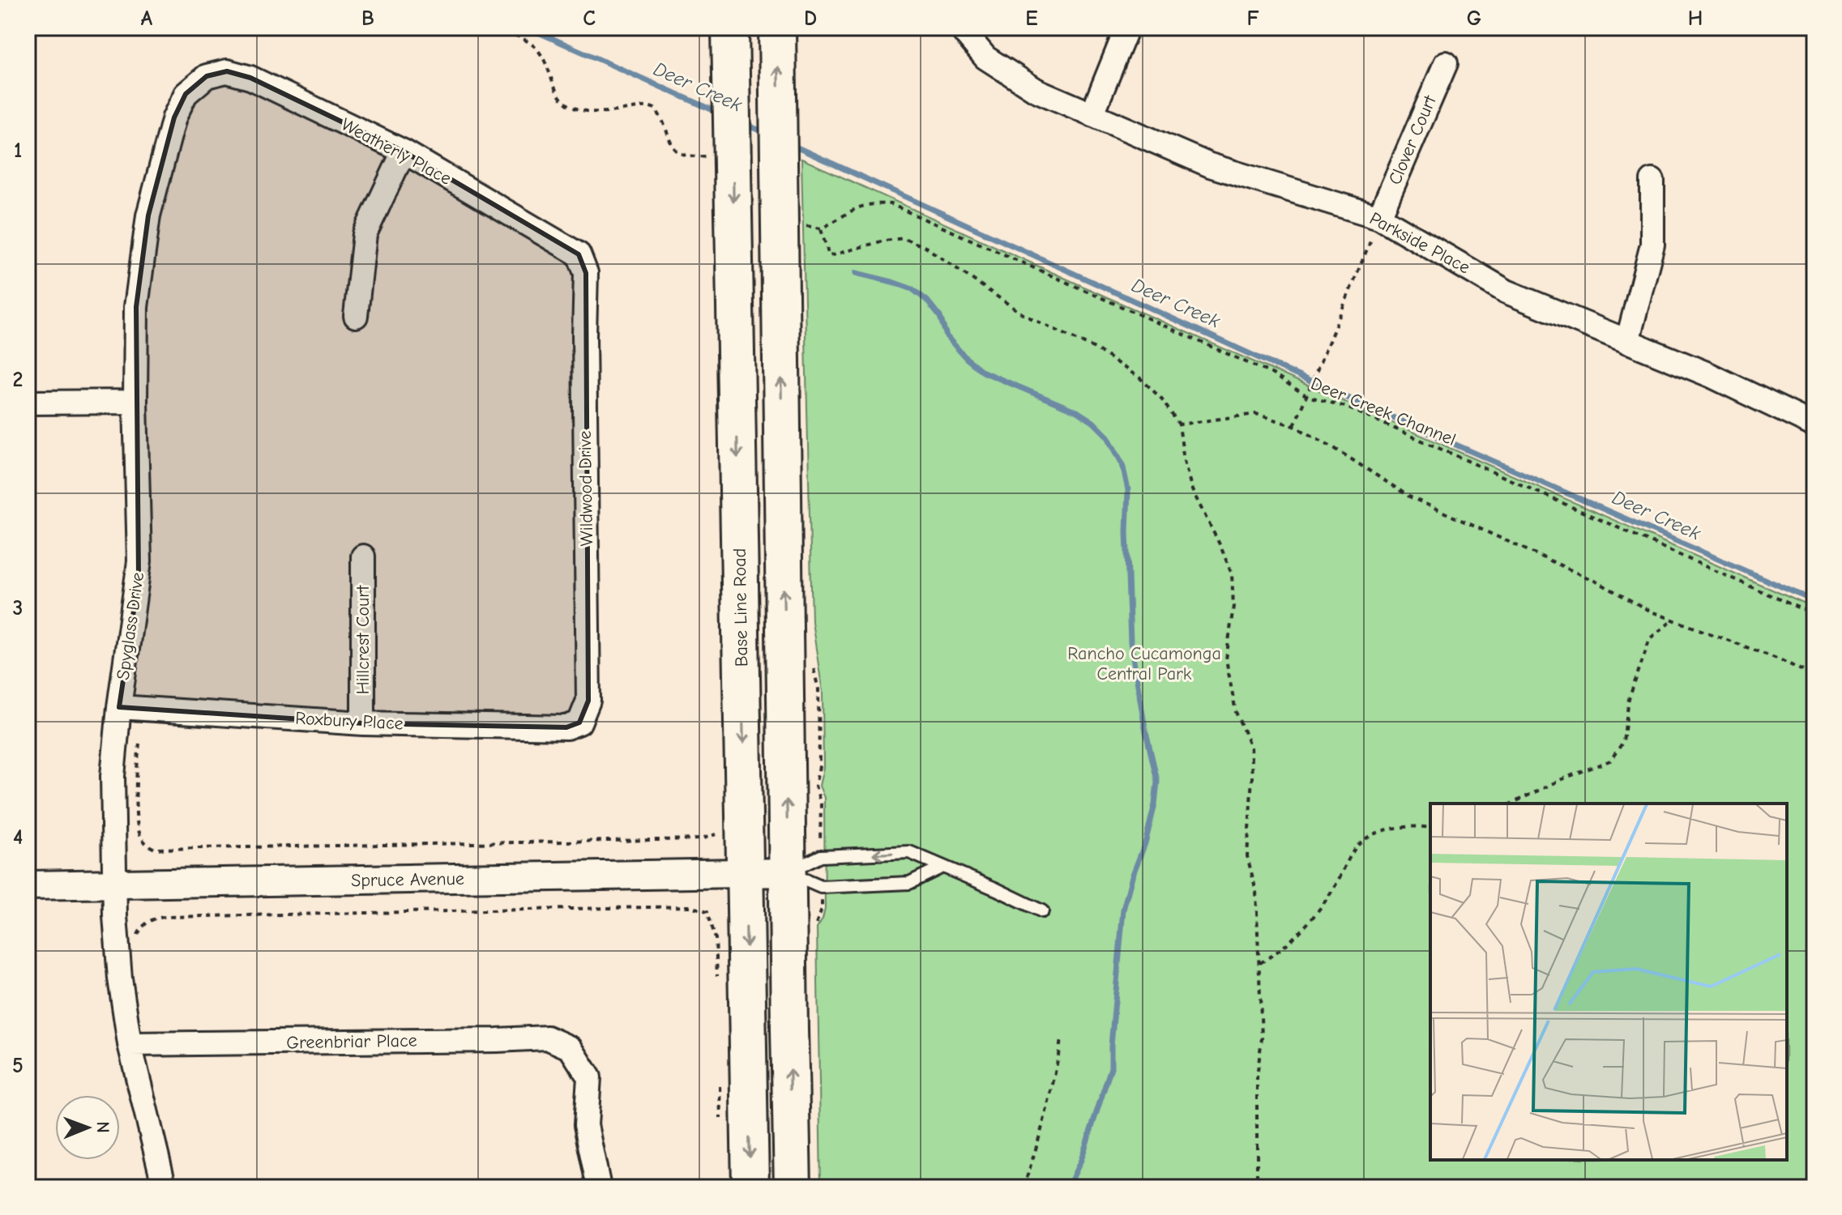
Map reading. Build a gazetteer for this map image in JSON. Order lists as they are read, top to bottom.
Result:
{
  "streets": {
    "main road": ["Base Line Road"],
    "street": [
      "Clover Court",
      "Weatherly Place",
      "Parkside Place",
      "Wildwood Drive",
      "Spyglass Drive",
      "Hillcrest Court",
      "Roxbury Place",
      "Spruce Avenue",
      "Greenbriar Place"
    ],
    "path": ["Deer Creek Channel"]
  },
  "crossings": [
    ["Clover Court", "Parkside Place"],
    ["Weatherly Place", "Wildwood Drive"],
    ["Weatherly Place", "Spyglass Drive"],
    ["Wildwood Drive", "Roxbury Place"],
    ["Base Line Road", "Spruce Avenue"],
    ["Spyglass Drive", "Roxbury Place"],
    ["Spyglass Drive", "Spruce Avenue"],
    ["Spyglass Drive", "Greenbriar Place"],
    ["Hillcrest Court", "Roxbury Place"]
  ],
  "water": ["Deer Creek"],
  "parks": ["Rancho Cucamonga Central Park"],
  "north": "right",
  "grid": {
    "columns": [
      "A",
      "B",
      "C",
      "D",
      "E",
      "F",
      "G",
      "H"
    ],
    "rows": [
      "1",
      "2",
      "3",
      "4",
      "5"
    ]
  }
}
